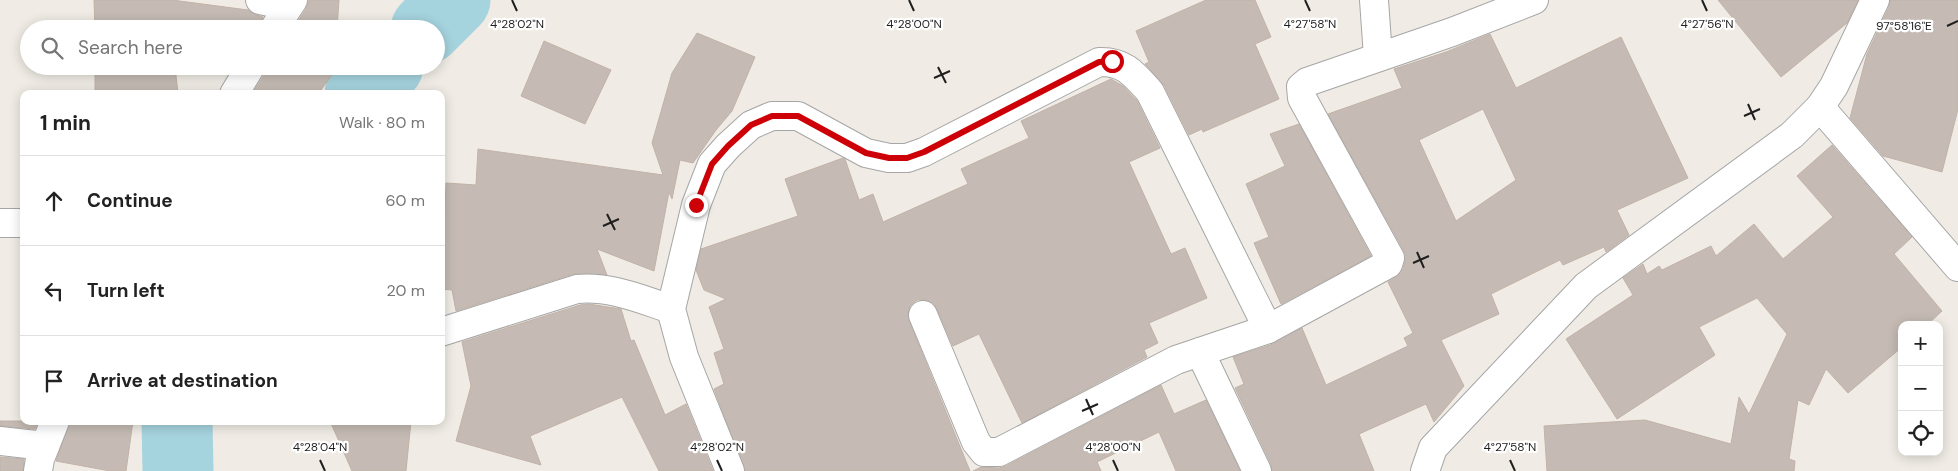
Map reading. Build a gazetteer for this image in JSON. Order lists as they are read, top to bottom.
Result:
{
  "page": {
    "search": "Search here",
    "heading": ["1 min", "Walk · 80 m"],
    "list": [
      ["Continue", "60 m"],
      ["Turn left", "20 m"],
      "Arrive at destination"
    ],
    "map_buttons": ["+", "−"]
  },
  "coordinates": [
    "4°28'02\"N",
    "4°28'00\"N",
    "4°27'58\"N",
    "4°27'56\"N",
    "97°58'16\"E",
    "4°28'04\"N"
  ]
}
